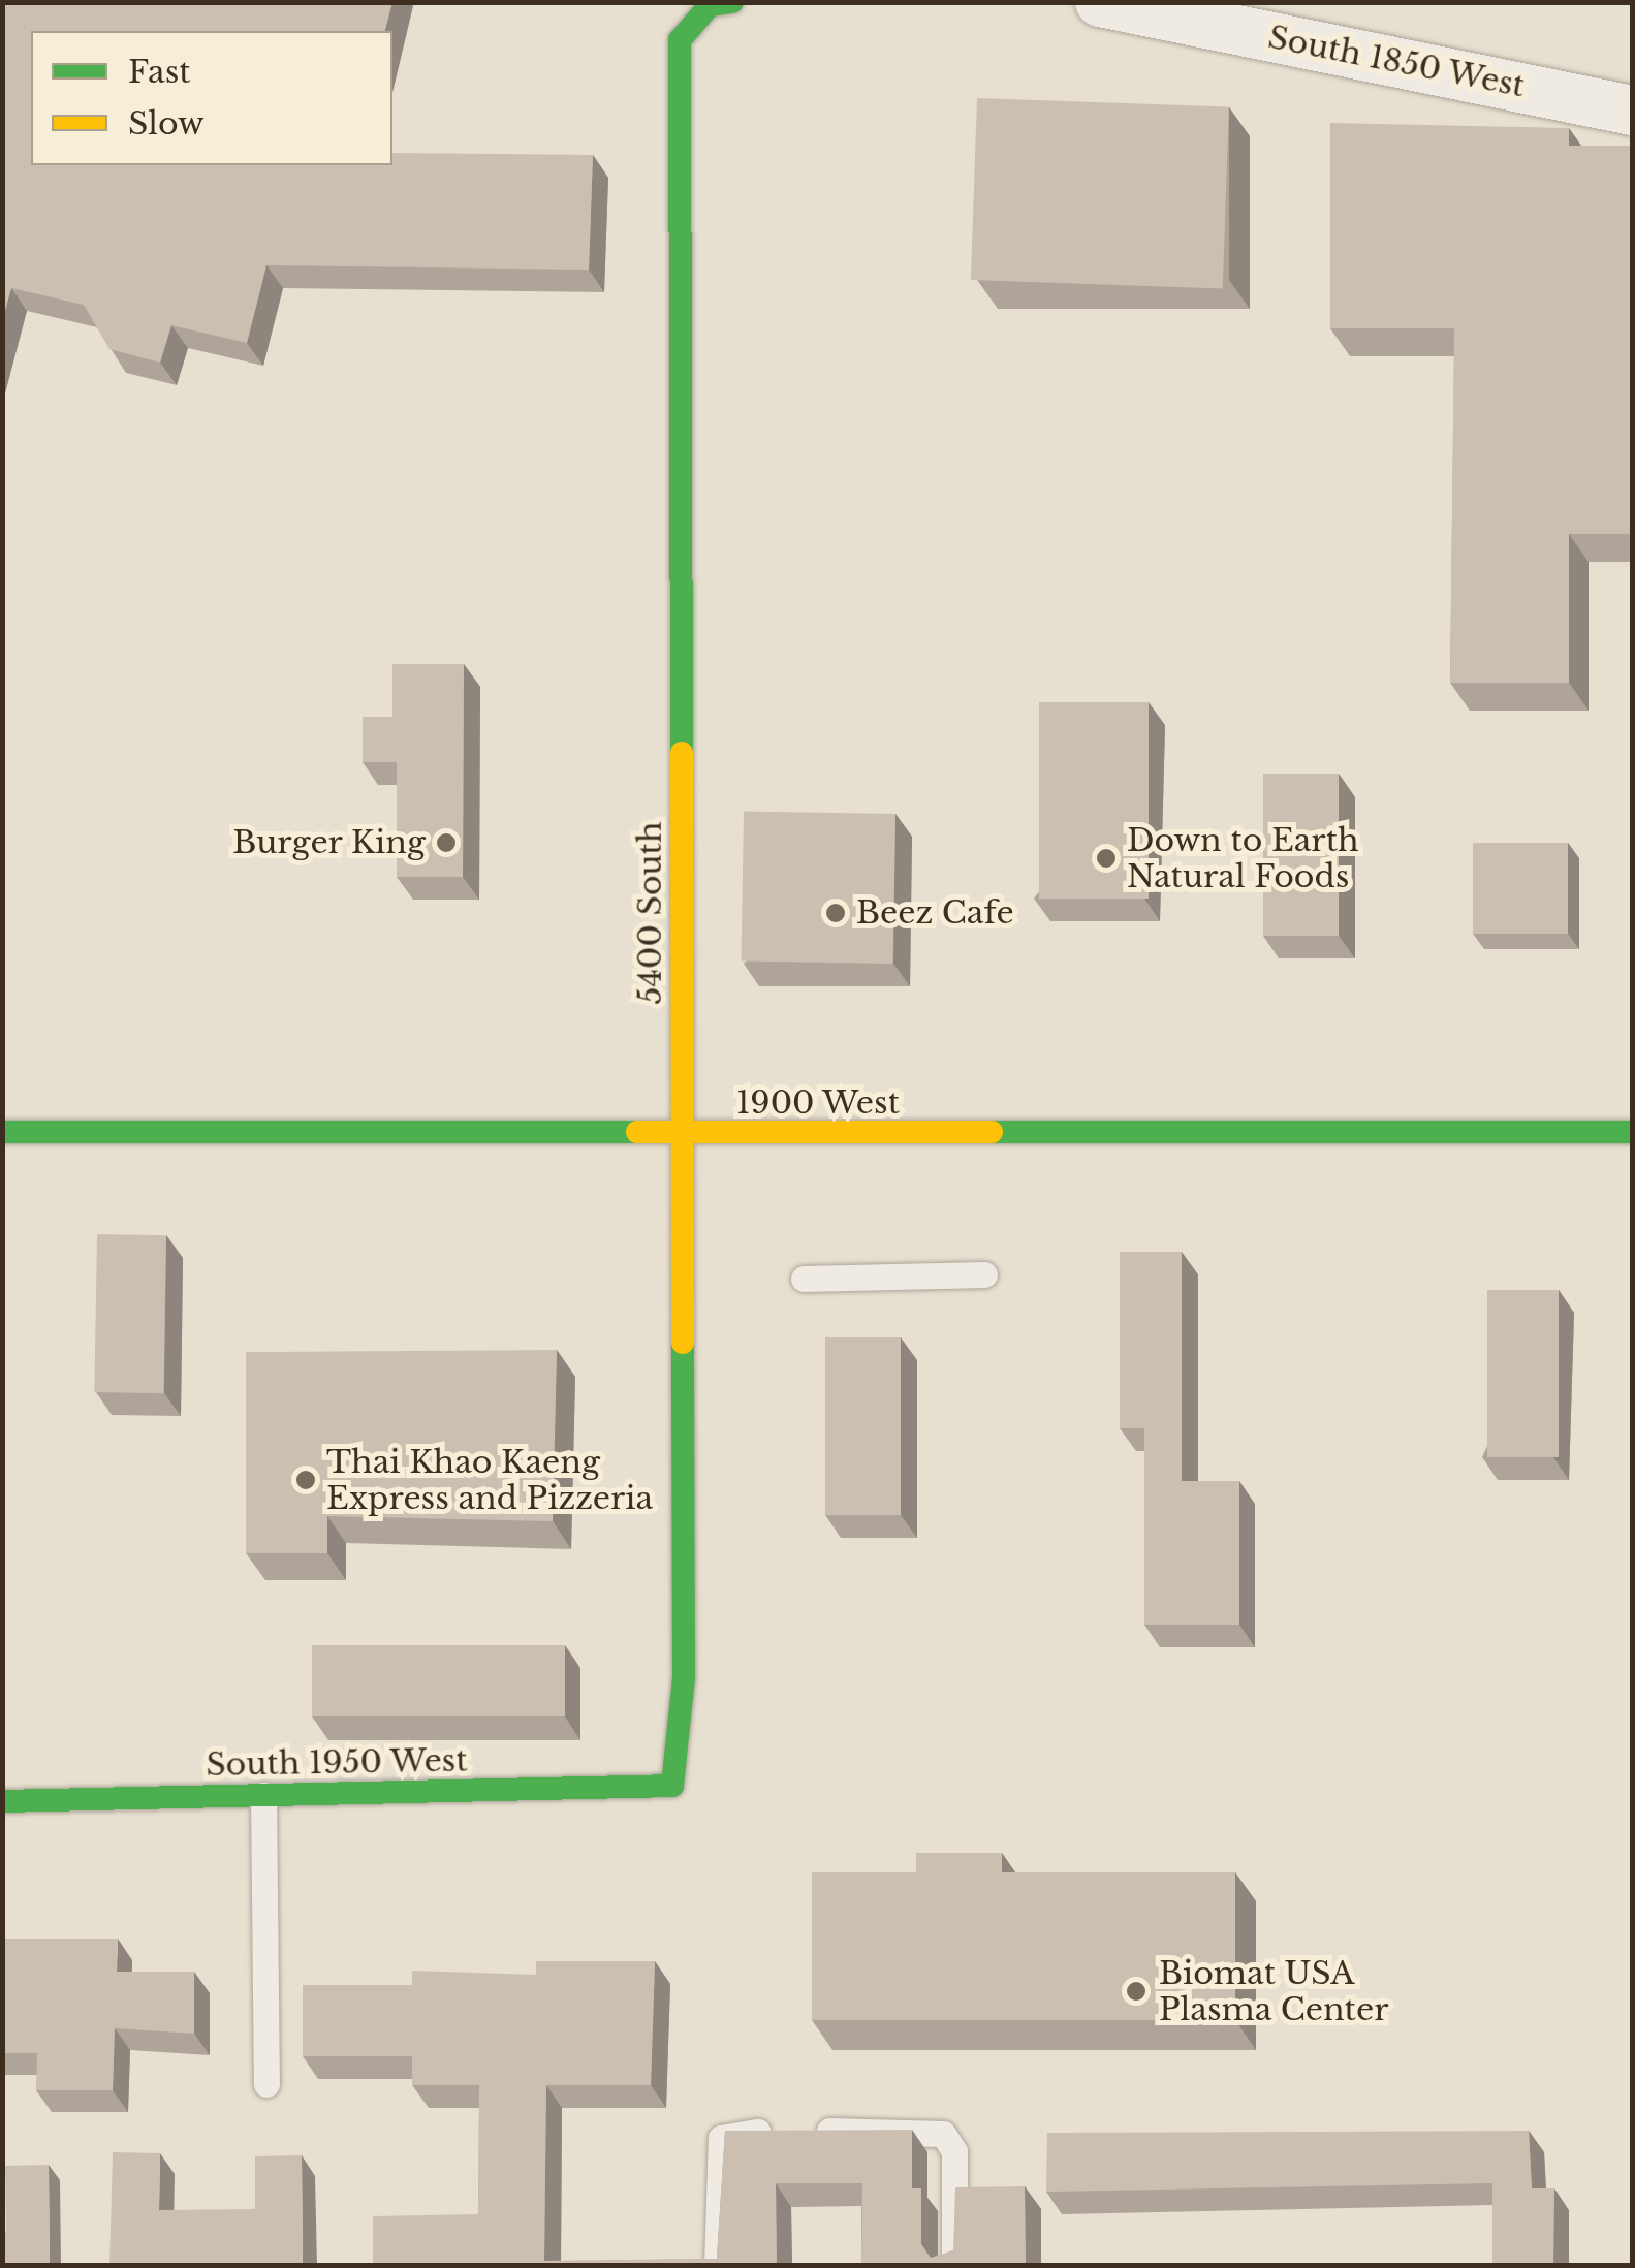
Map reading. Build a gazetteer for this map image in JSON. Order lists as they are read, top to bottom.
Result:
{
  "streets": {
    "street": [
      "South 1850 West",
      "5400 South",
      "1900 West",
      "South 1950 West"
    ]
  },
  "crossings": [
    ["5400 South", "1900 West"],
    ["5400 South", "South 1950 West"]
  ],
  "places": [
    "Burger King",
    "Down to Earth Natural Foods",
    "Beez Cafe",
    "Thai Khao Kaeng Express and Pizzeria",
    "Biomat USA Plasma Center"
  ],
  "legend": ["Fast", "Slow"]
}
